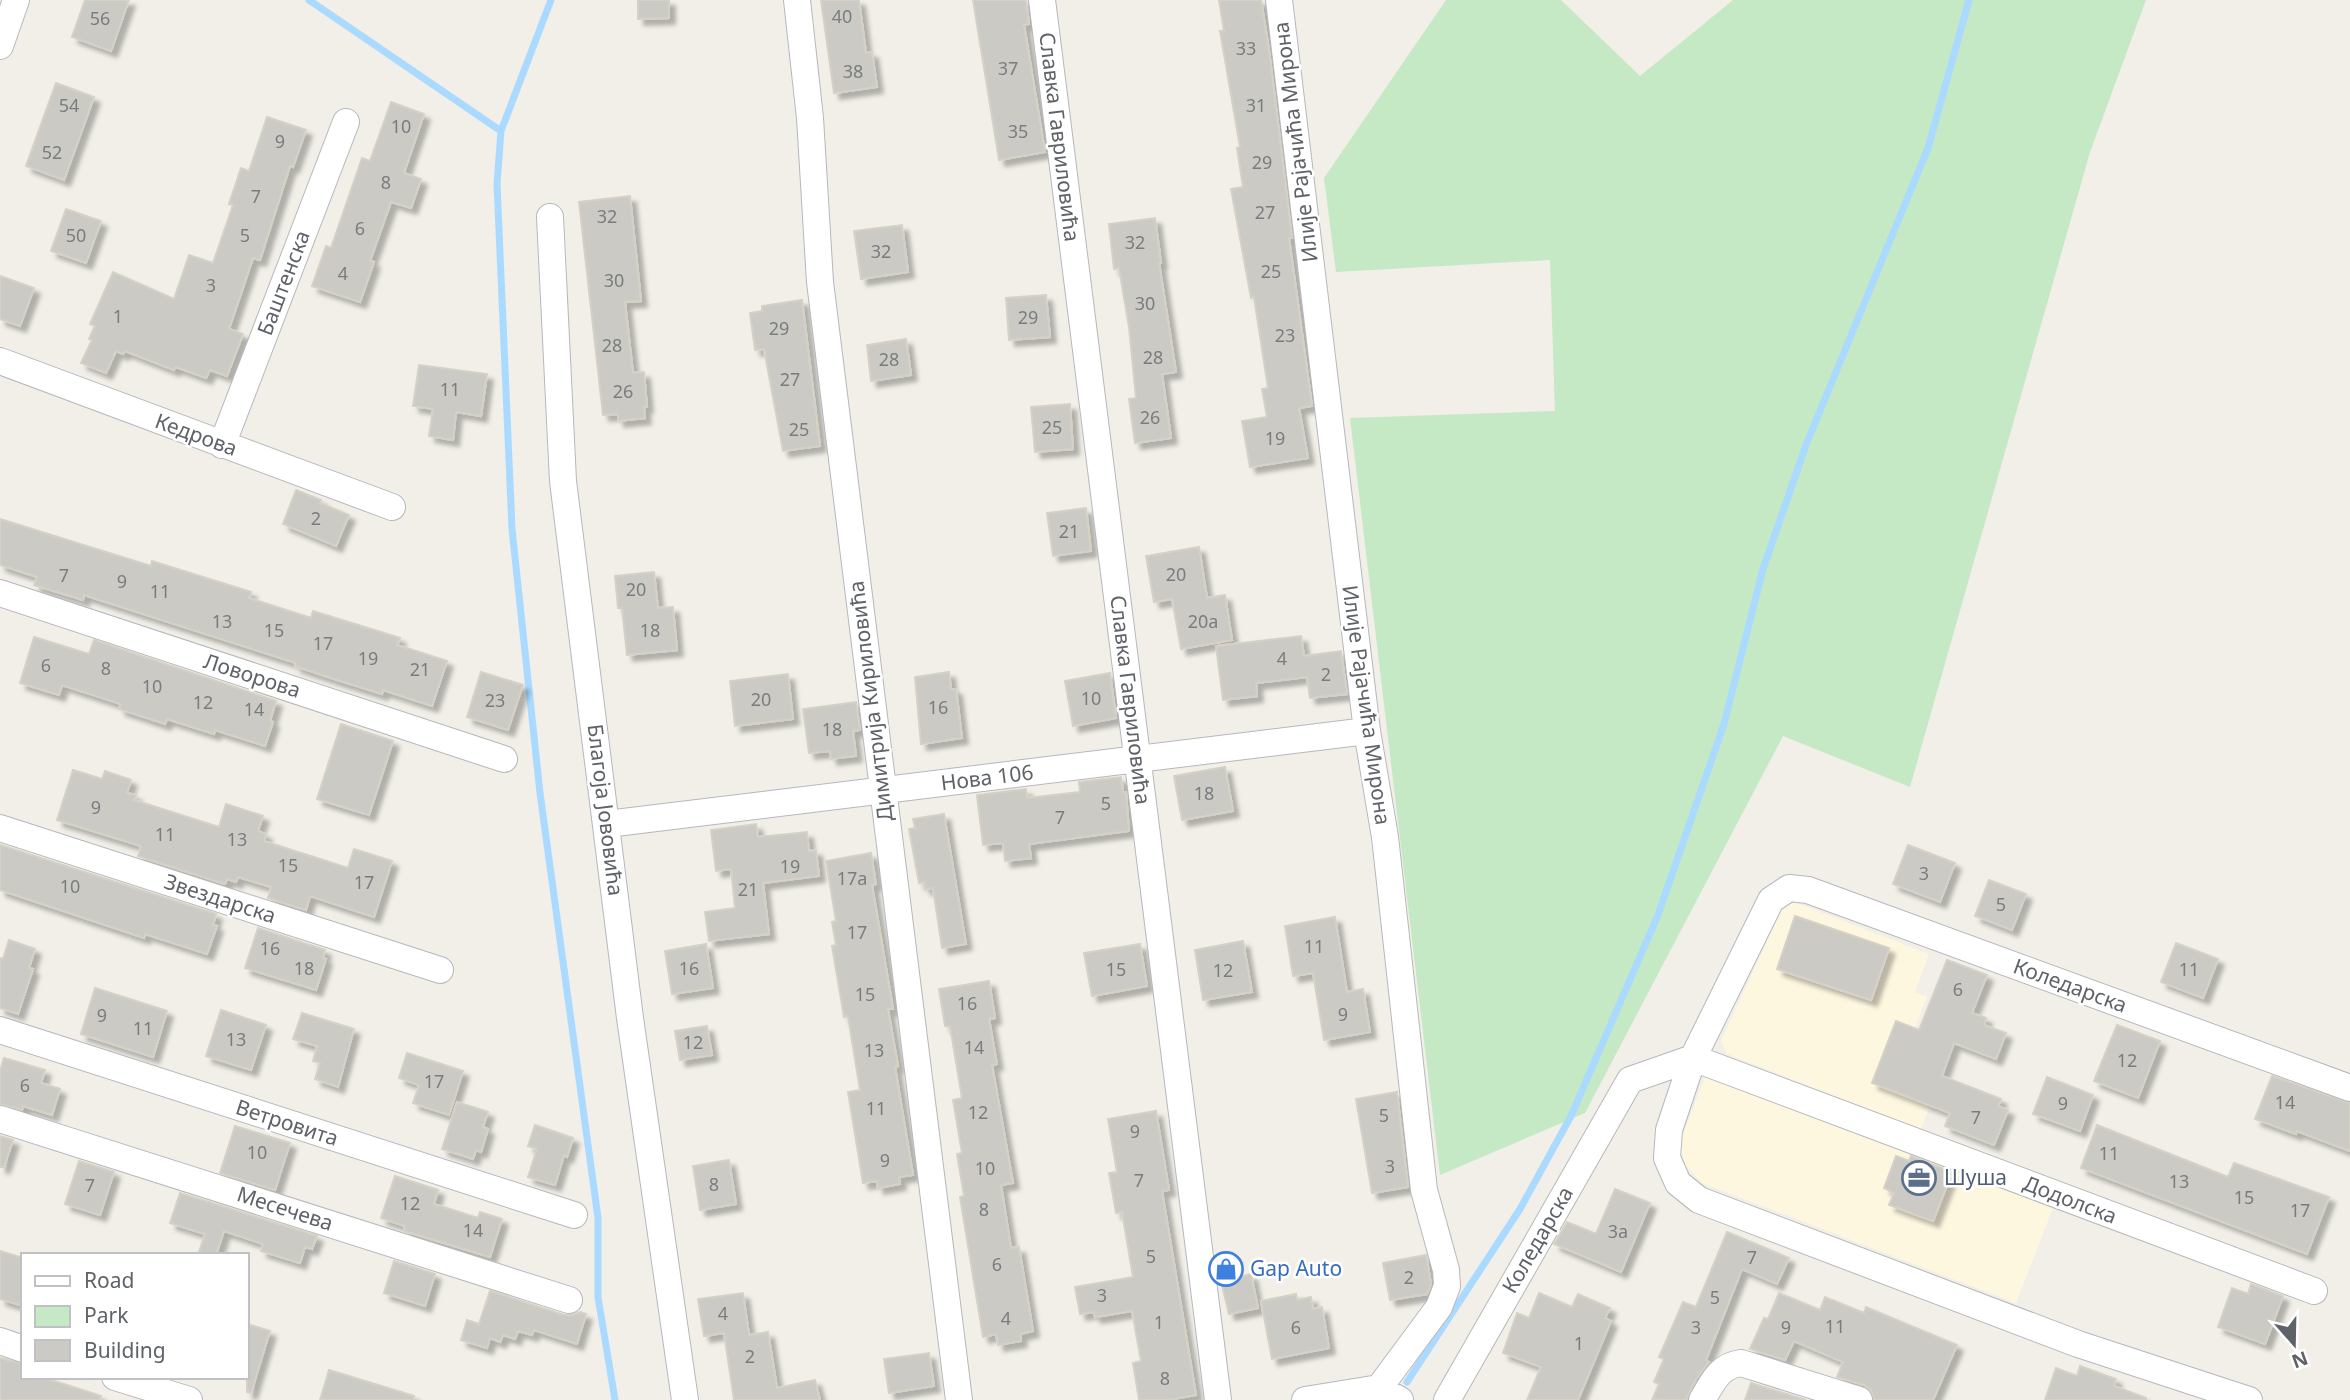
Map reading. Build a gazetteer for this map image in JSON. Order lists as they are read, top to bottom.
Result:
{
  "streets": {
    "street": [
      "Славка Гавриловића",
      "Илије Рајачића Мирона",
      "Баштенска",
      "Кедрова",
      "Ловорова",
      "Димитрија Кириловића",
      "Нова 106",
      "Благоја Јововића",
      "Звездарска",
      "Коледарска",
      "Ветровита",
      "Додолска",
      "Месечева"
    ]
  },
  "crossings": [
    ["Славка Гавриловића", "Нова 106"],
    ["Илије Рајачића Мирона", "Нова 106"],
    ["Баштенска", "Кедрова"],
    ["Димитрија Кириловића", "Нова 106"],
    ["Нова 106", "Благоја Јововића"],
    ["Коледарска", "Додолска"]
  ],
  "places": {
    "office": ["Шуша"],
    "shop": ["Gap Auto"]
  },
  "house_numbers": [
    "40",
    "56",
    "33",
    "37",
    "38",
    "54",
    "31",
    "10",
    "35",
    "9",
    "52",
    "29",
    "8",
    "7",
    "27",
    "32",
    "6",
    "50",
    "5",
    "32",
    "32",
    "25",
    "4",
    "30",
    "3",
    "30",
    "1",
    "29",
    "29",
    "23",
    "28",
    "28",
    "28",
    "27",
    "11",
    "26",
    "26",
    "25",
    "25",
    "19",
    "2",
    "21",
    "20",
    "7",
    "9",
    "20",
    "11",
    "13",
    "20a",
    "15",
    "18",
    "17",
    "19",
    "4",
    "6",
    "8",
    "21",
    "2",
    "10",
    "10",
    "20",
    "23",
    "12",
    "16",
    "14",
    "18",
    "18",
    "5",
    "9",
    "7",
    "11",
    "13",
    "15",
    "19",
    "3",
    "17a",
    "17",
    "10",
    "21",
    "5",
    "17",
    "11",
    "16",
    "18",
    "16",
    "15",
    "11",
    "12",
    "6",
    "15",
    "16",
    "9",
    "9",
    "11",
    "13",
    "12",
    "14",
    "13",
    "12",
    "17",
    "6",
    "14",
    "9",
    "11",
    "12",
    "5",
    "7",
    "9",
    "10",
    "11",
    "9",
    "3",
    "10",
    "7",
    "13",
    "8",
    "7",
    "15",
    "12",
    "8",
    "17",
    "14",
    "3a",
    "5",
    "7",
    "6",
    "2",
    "3",
    "5",
    "4",
    "4",
    "1",
    "11",
    "6",
    "3",
    "9",
    "1",
    "2",
    "8"
  ],
  "legend": ["Road", "Park", "Building"],
  "north": "bottom"
}
